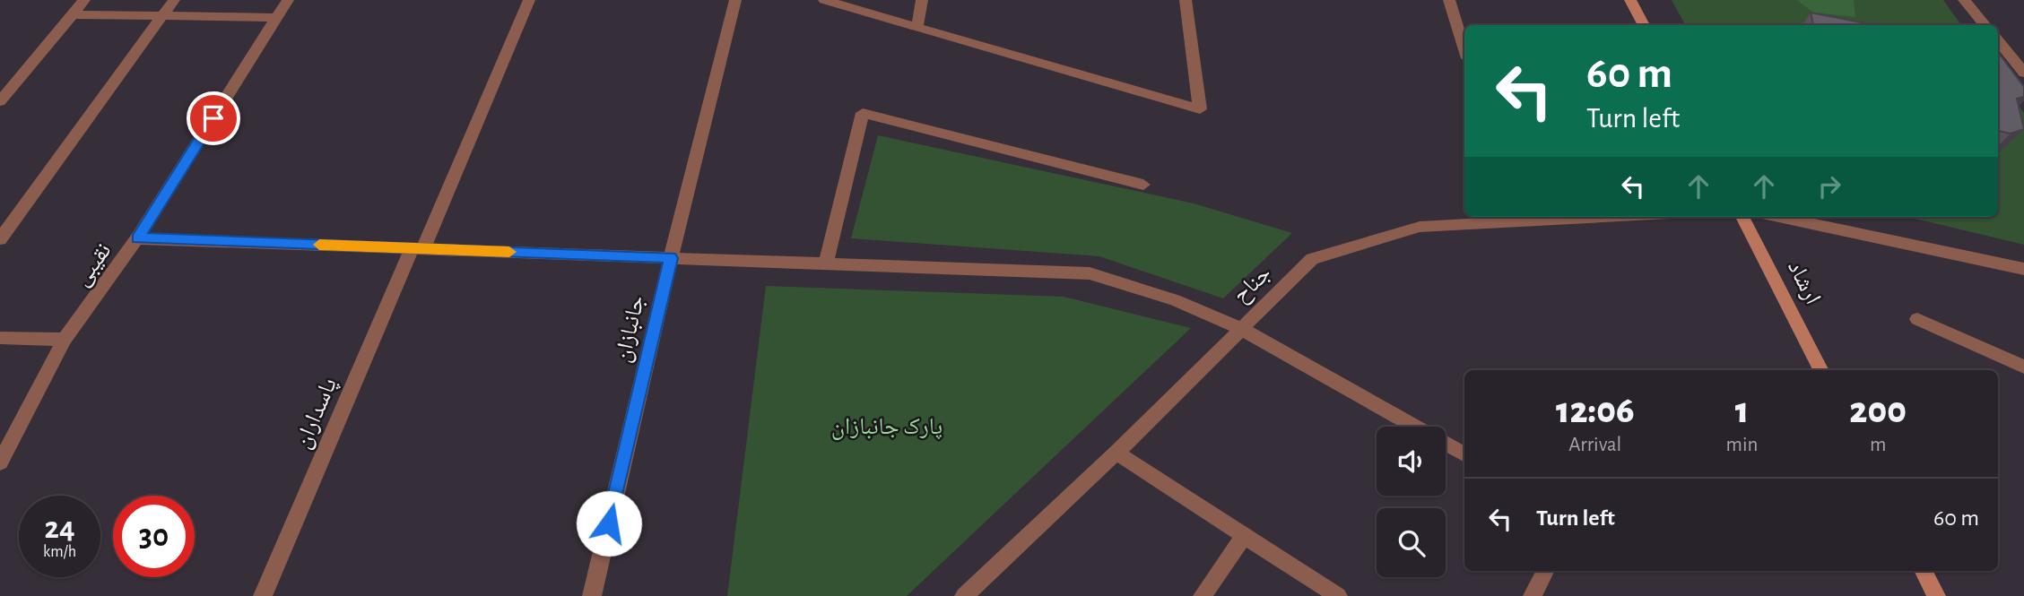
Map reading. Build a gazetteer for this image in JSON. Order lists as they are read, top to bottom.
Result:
{
  "streets": {
    "street": [
      "نقیبی",
      "ارشاد",
      "جناح",
      "جانبازان",
      "پاسداران"
    ]
  },
  "parks": ["پارک جانبازان"],
  "page": {
    "turn": ["60 m", "Turn left"],
    "eta": [
      "12:06",
      "Arrival",
      "1",
      "min",
      "200",
      "m"
    ],
    "list": [
      {
        "name": "Turn left",
        "value": "60 m"
      }
    ],
    "speed": "24 km/h",
    "limit": "30"
  }
}
